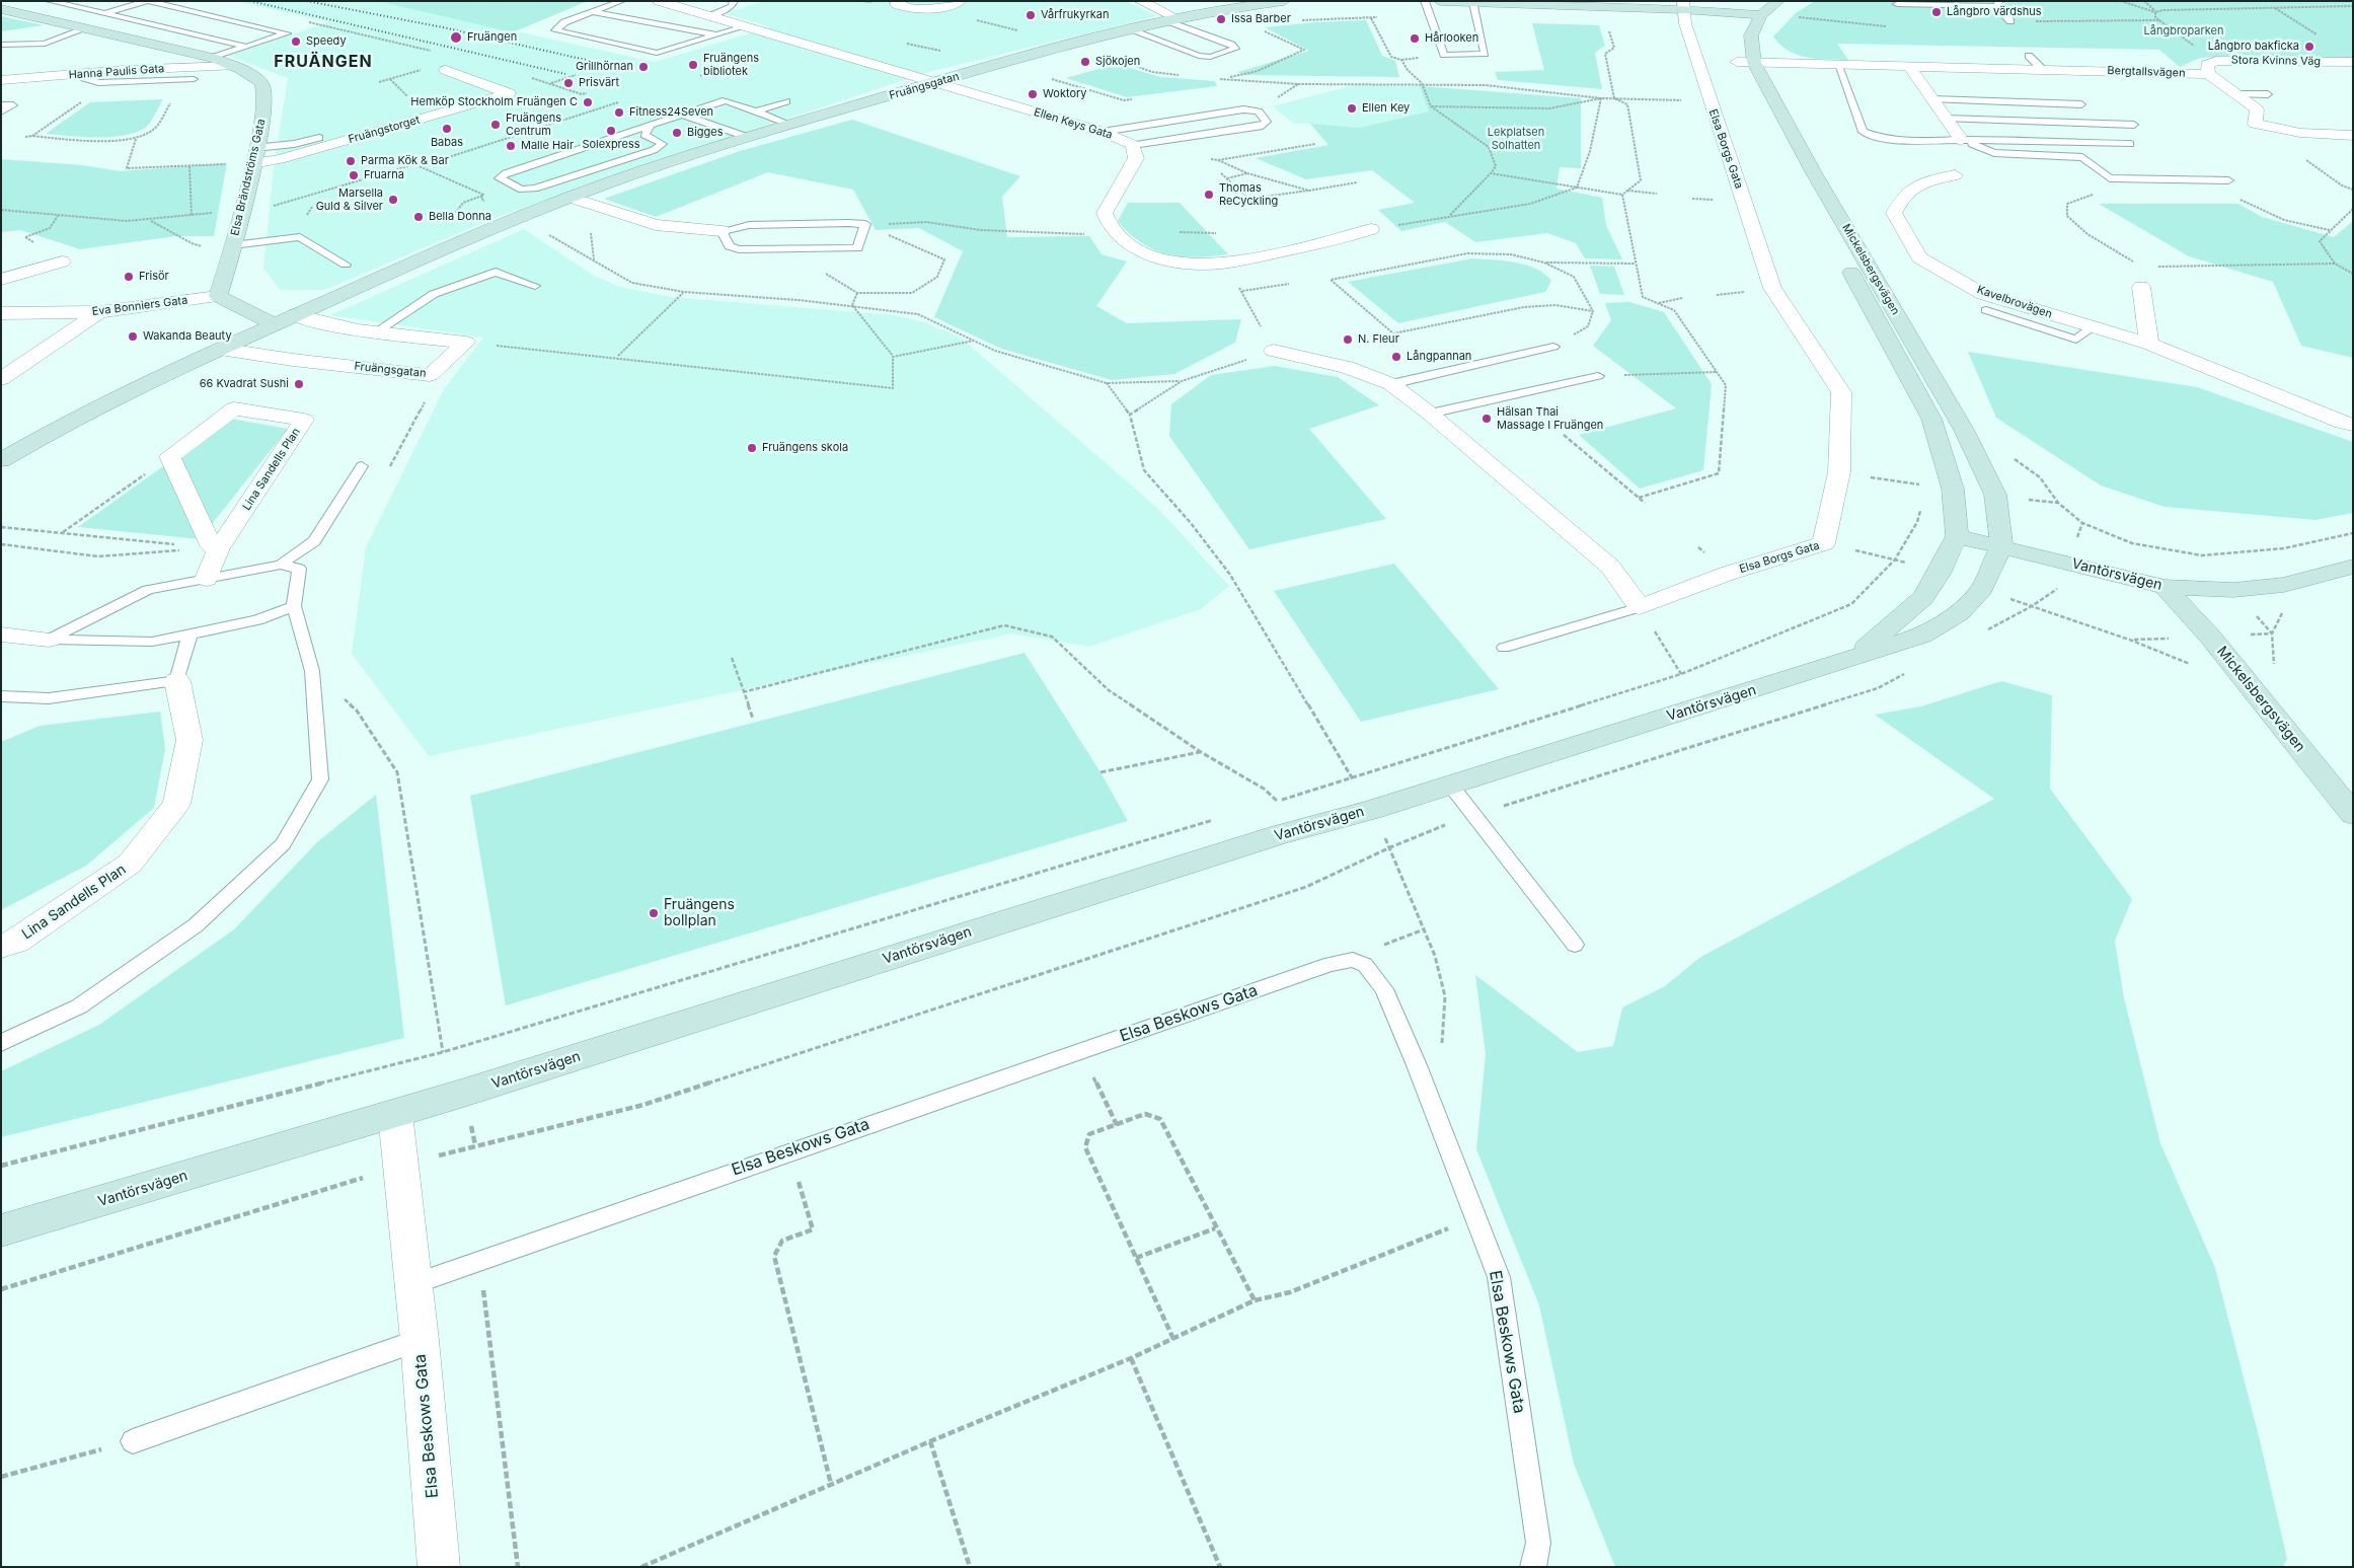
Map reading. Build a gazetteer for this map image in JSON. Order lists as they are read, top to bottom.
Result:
{
  "streets": {
    "street": [
      "Stora Kvinns Väg",
      "Hanna Paulis Gata",
      "Bergtallsvägen",
      "Fruängsgatan",
      "Ellen Keys Gata",
      "Fruängstorget",
      "Elsa Borgs Gata",
      "Elsa Brändströms Gata",
      "Mickelsbergsvägen",
      "Kavelbrovägen",
      "Eva Bonniers Gata",
      "Lina Sandells Plan",
      "Vantörsvägen",
      "Elsa Beskows Gata"
    ]
  },
  "crossings": [
    ["Stora Kvinns Väg", "Bergtallsvägen"],
    ["Hanna Paulis Gata", "Elsa Brändströms Gata"],
    ["Bergtallsvägen", "Mickelsbergsvägen"],
    ["Fruängsgatan", "Ellen Keys Gata"],
    ["Fruängstorget", "Elsa Brändströms Gata"],
    ["Elsa Brändströms Gata", "Eva Bonniers Gata"],
    ["Mickelsbergsvägen", "Vantörsvägen"],
    ["Vantörsvägen", "Elsa Beskows Gata"]
  ],
  "districts": ["FRUÄNGEN"],
  "parks": ["Långbroparken", "Lekplatsen Solhatten"],
  "places": [
    "Långbro värdshus",
    "Vårfrukyrkan",
    "Issa Barber",
    "Fruängen",
    "Hårlooken",
    "Speedy",
    "Långbro bakficka",
    "Sjökojen",
    "Fruängens bibliotek",
    "Grillhörnan",
    "Prisvärt",
    "Woktory",
    "Hemköp Stockholm Fruängen C",
    "Ellen Key",
    "Fitness24Seven",
    "Fruängens Centrum",
    "Babas",
    "Solexpress",
    "Bigges",
    "Malle Hair",
    "Parma Kök & Bar",
    "Fruarna",
    "Thomas ReCyckling",
    "Marsella Guld & Silver",
    "Bella Donna",
    "Frisör",
    "Wakanda Beauty",
    "N. Fleur",
    "Långpannan",
    "66 Kvadrat Sushi",
    "Hälsan Thai Massage I Fruängen",
    "Fruängens skola",
    "Fruängens bollplan"
  ]
}
